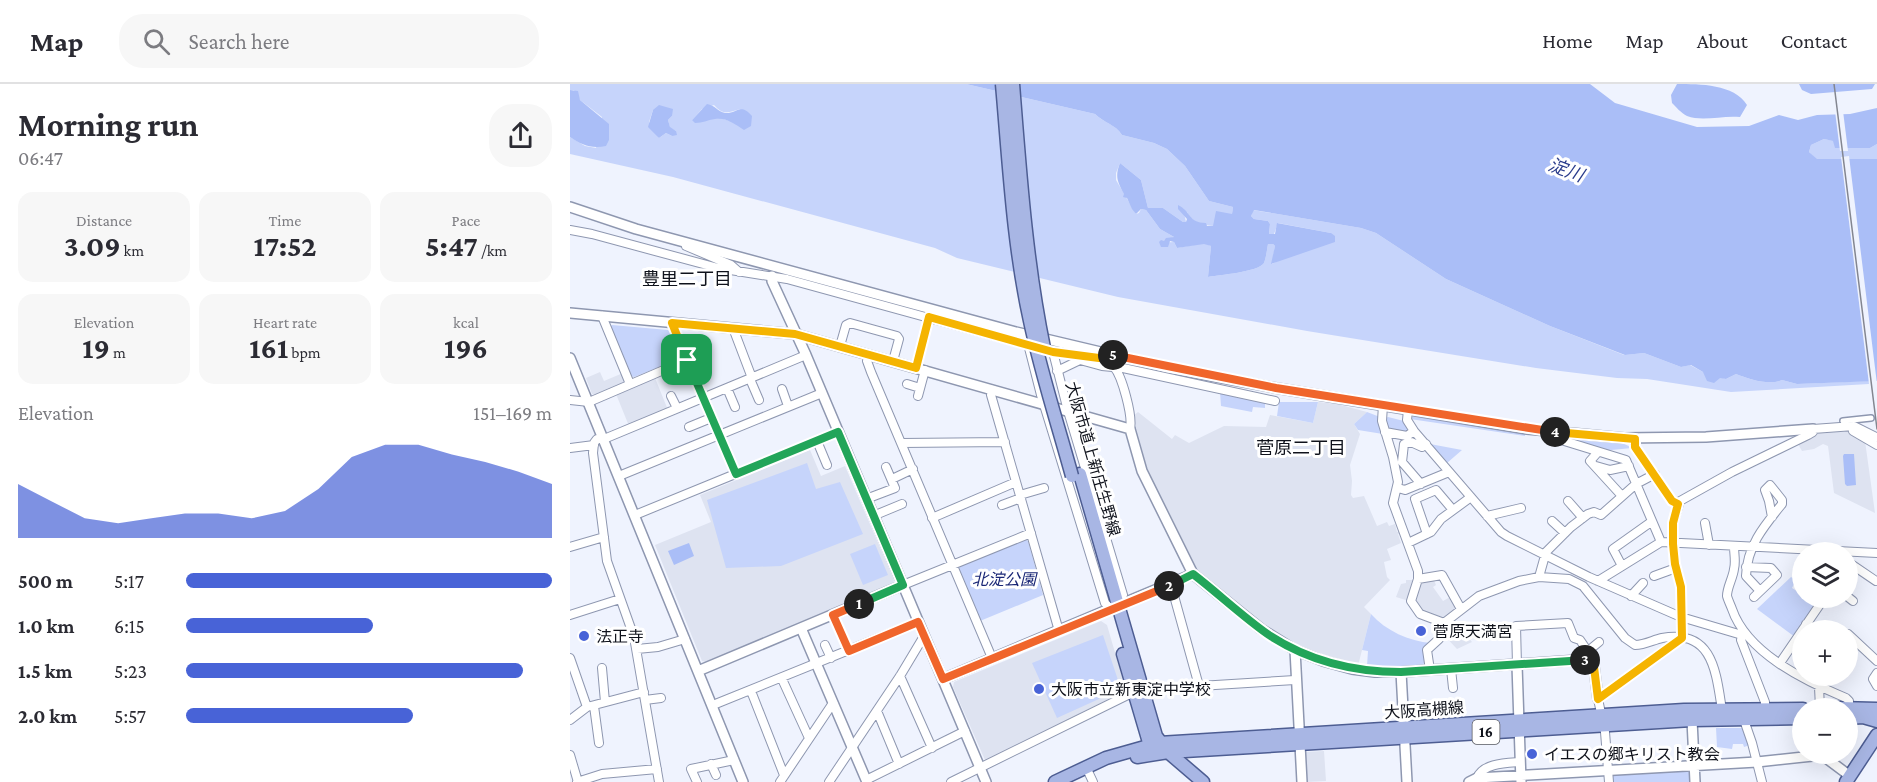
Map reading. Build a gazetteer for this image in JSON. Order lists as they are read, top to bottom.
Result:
{
  "streets": {
    "main road": ["大阪市道上新庄生野線", "大阪高槻線", "16"]
  },
  "crossings": [
    ["大阪市道上新庄生野線", "大阪高槻線"]
  ],
  "districts": ["豊里二丁目", "菅原二丁目"],
  "water": ["淀川"],
  "parks": ["北淀公園"],
  "places": [
    "菅原天満宮",
    "法正寺",
    "大阪市立新東淀中学校",
    "イエスの郷キリスト教会"
  ],
  "page": {
    "header": "Map",
    "search": "Search here",
    "nav": [
      "Home",
      "Map",
      "About",
      "Contact"
    ],
    "heading": ["Morning run", "06:47"],
    "stats": [
      ["Distance", "3.09 km"],
      ["Time", "17:52"],
      ["Pace", "5:47 /km"],
      ["Elevation", "19 m"],
      ["Heart rate", "161 bpm"],
      ["kcal", "196"]
    ],
    "pins": [
      "5",
      "4",
      "2",
      "1",
      "3"
    ],
    "chart": ["Elevation", "151–169 m"],
    "map_buttons": ["+", "−"],
    "list": [
      {
        "name": "500 m",
        "note": "5:17"
      },
      {
        "name": "1.0 km",
        "note": "6:15"
      },
      {
        "name": "1.5 km",
        "note": "5:23"
      },
      {
        "name": "2.0 km",
        "note": "5:57"
      }
    ]
  }
}
